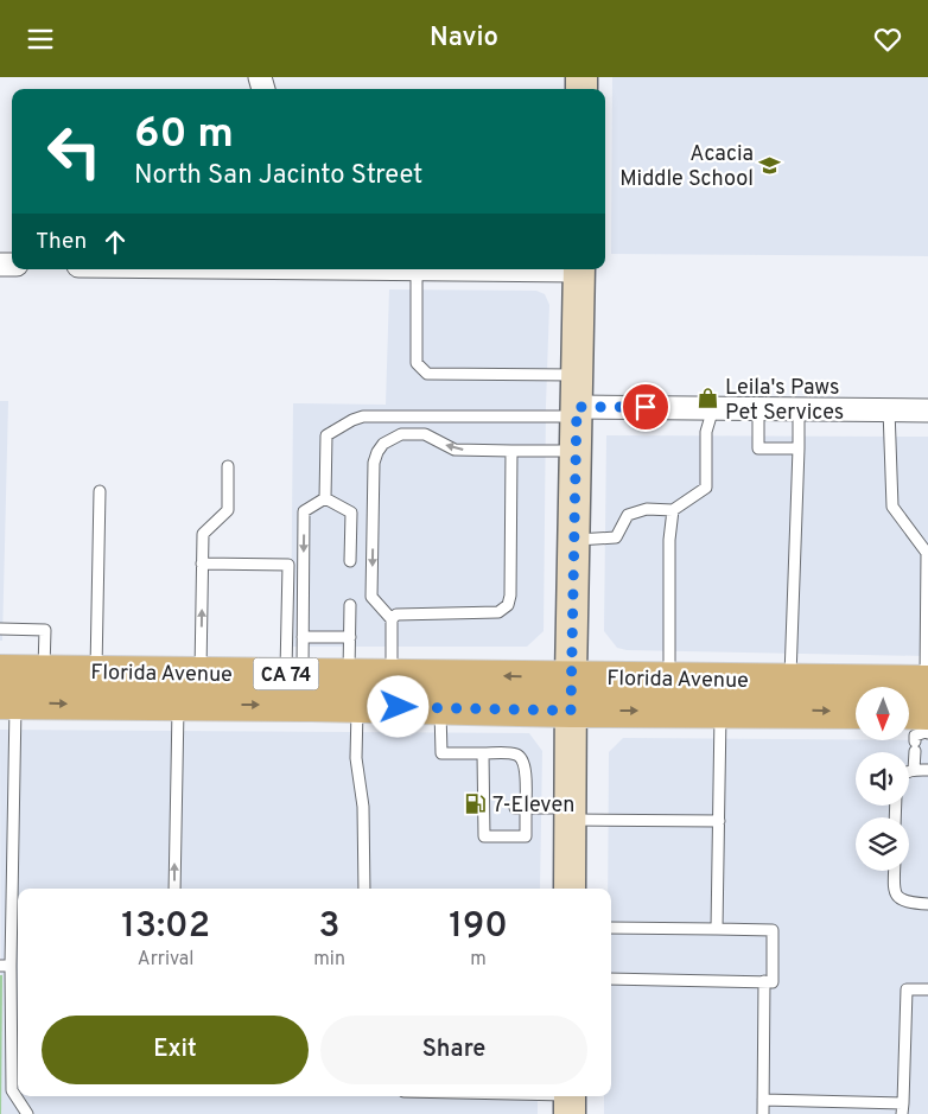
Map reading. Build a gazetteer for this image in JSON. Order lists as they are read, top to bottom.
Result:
{
  "streets": {
    "main road": ["Florida Avenue", "CA 74"]
  },
  "places": {
    "school or university": ["Acacia Middle School"],
    "shop": ["Leila's Paws Pet Services"],
    "fuel station": ["7-Eleven"]
  },
  "north": "bottom",
  "page": {
    "header": "Navio",
    "turn": ["60 m", "North San Jacinto Street"],
    "then": "Then",
    "eta": [
      "13:02",
      "Arrival",
      "3",
      "min",
      "190",
      "m"
    ],
    "buttons": ["Exit", "Share"]
  }
}
